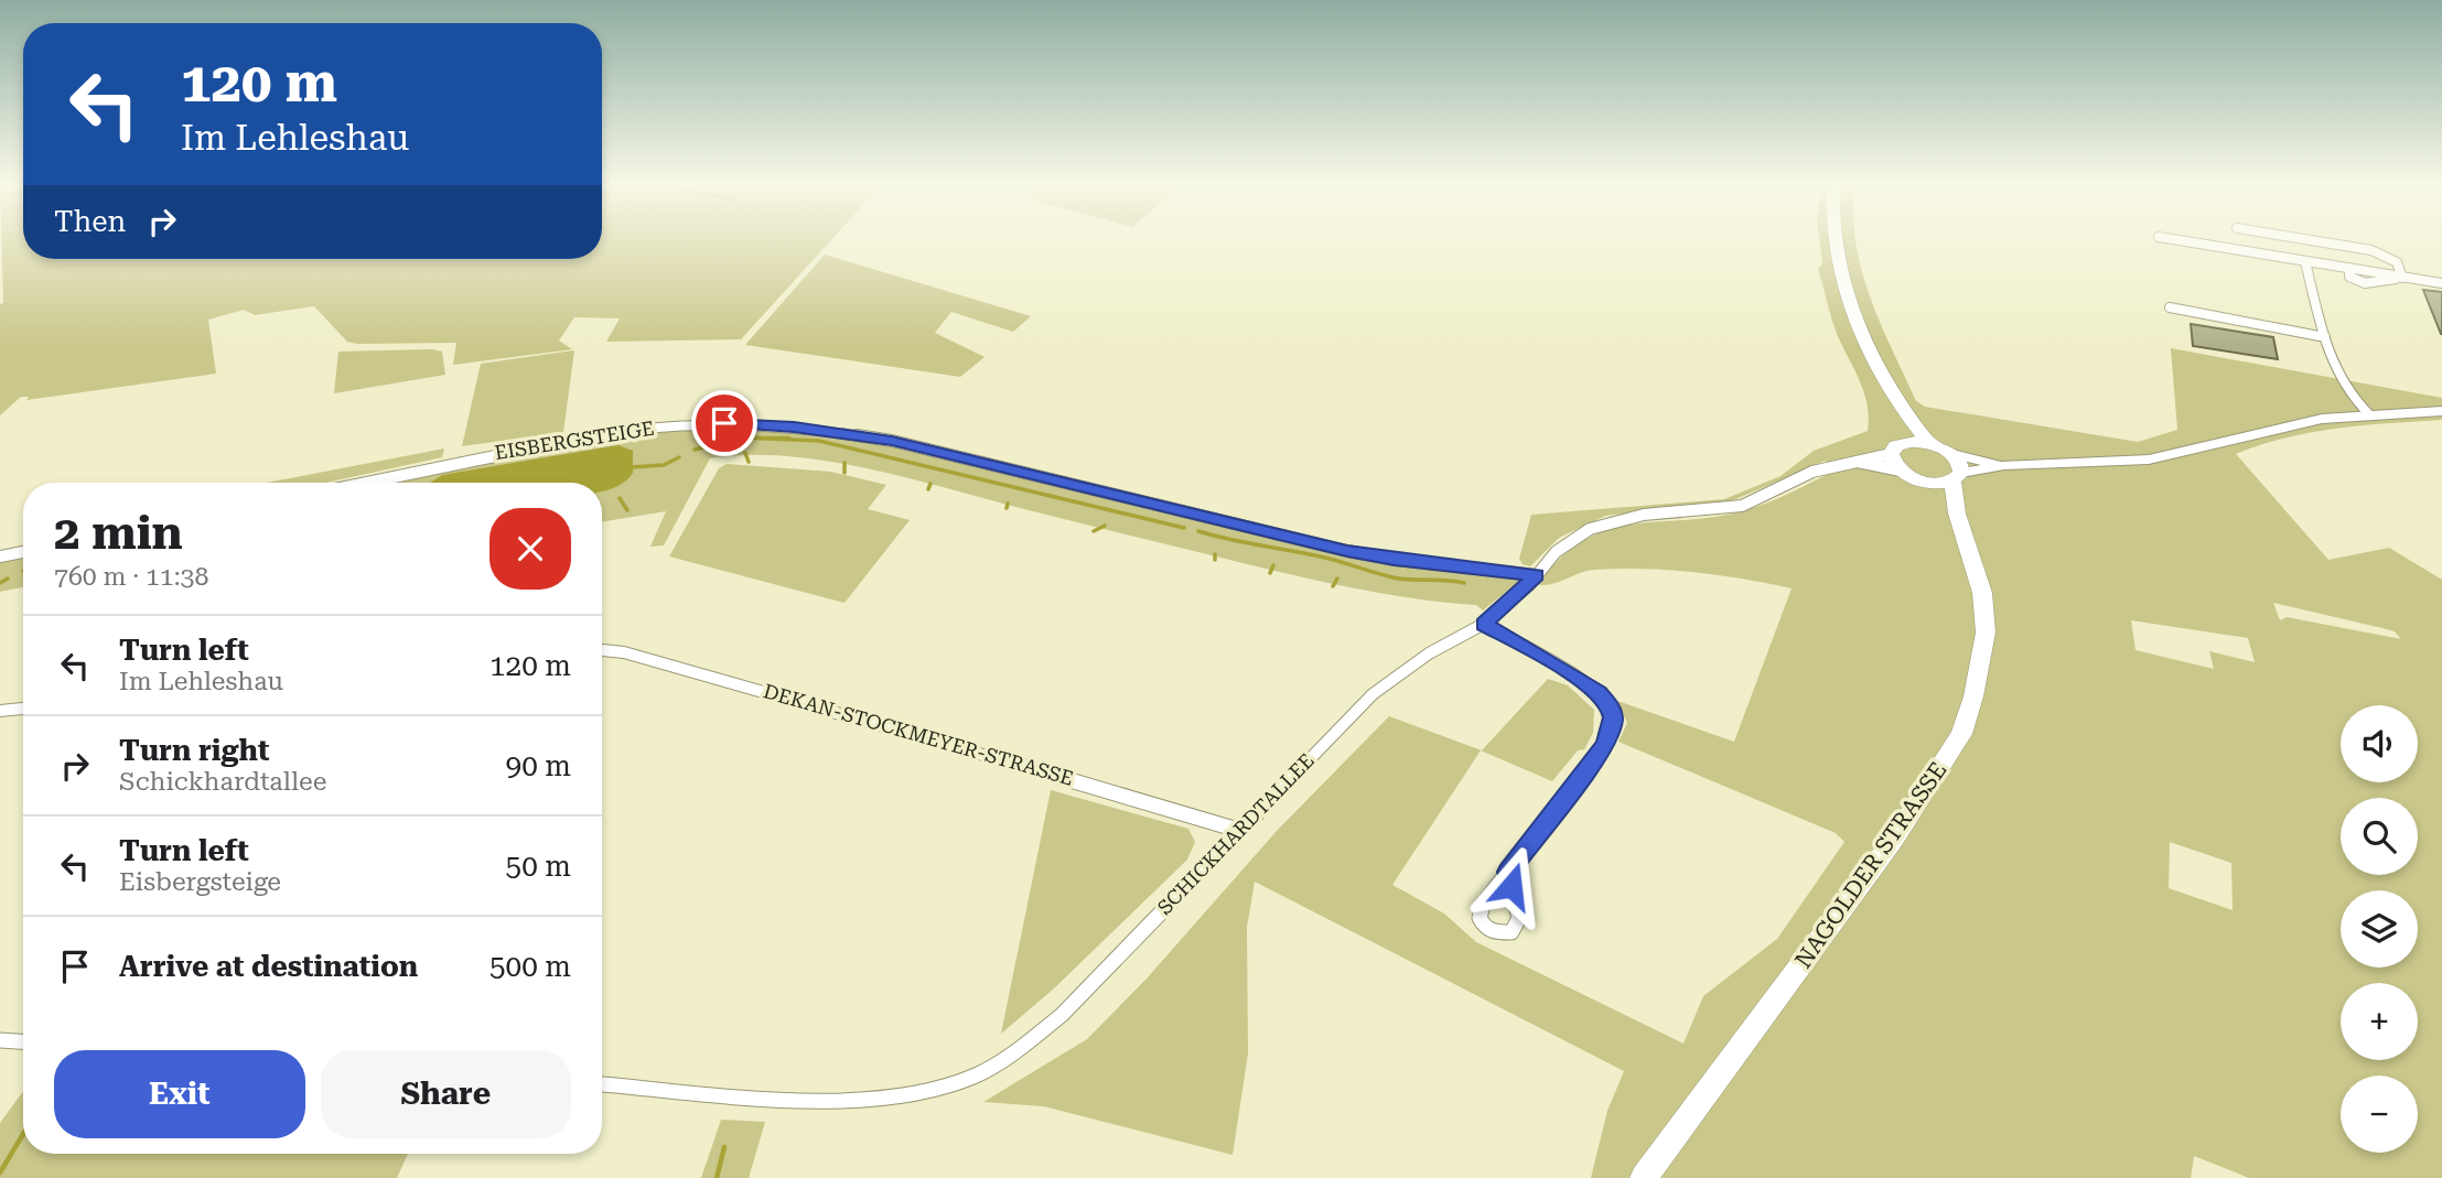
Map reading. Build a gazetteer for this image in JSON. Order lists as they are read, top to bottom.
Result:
{
  "streets": {
    "main road": ["NAGOLDER STRASSE"],
    "street": ["EISBERGSTEIGE", "DEKAN-STOCKMEYER-STRASSE", "SCHICKHARDTALLEE"]
  },
  "crossings": [
    ["EISBERGSTEIGE", "SCHICKHARDTALLEE"],
    ["DEKAN-STOCKMEYER-STRASSE", "SCHICKHARDTALLEE"]
  ],
  "page": {
    "turn": ["120 m", "Im Lehleshau"],
    "then": "Then",
    "heading": ["2 min", "760 m · 11:38"],
    "list": [
      {
        "name": "Turn left",
        "note": "Im Lehleshau",
        "value": "120 m"
      },
      {
        "name": "Turn right",
        "note": "Schickhardtallee",
        "value": "90 m"
      },
      {
        "name": "Turn left",
        "note": "Eisbergsteige",
        "value": "50 m"
      },
      {
        "name": "Arrive at destination",
        "value": "500 m"
      }
    ],
    "map_buttons": ["+", "−"],
    "buttons": ["Exit", "Share"]
  }
}
